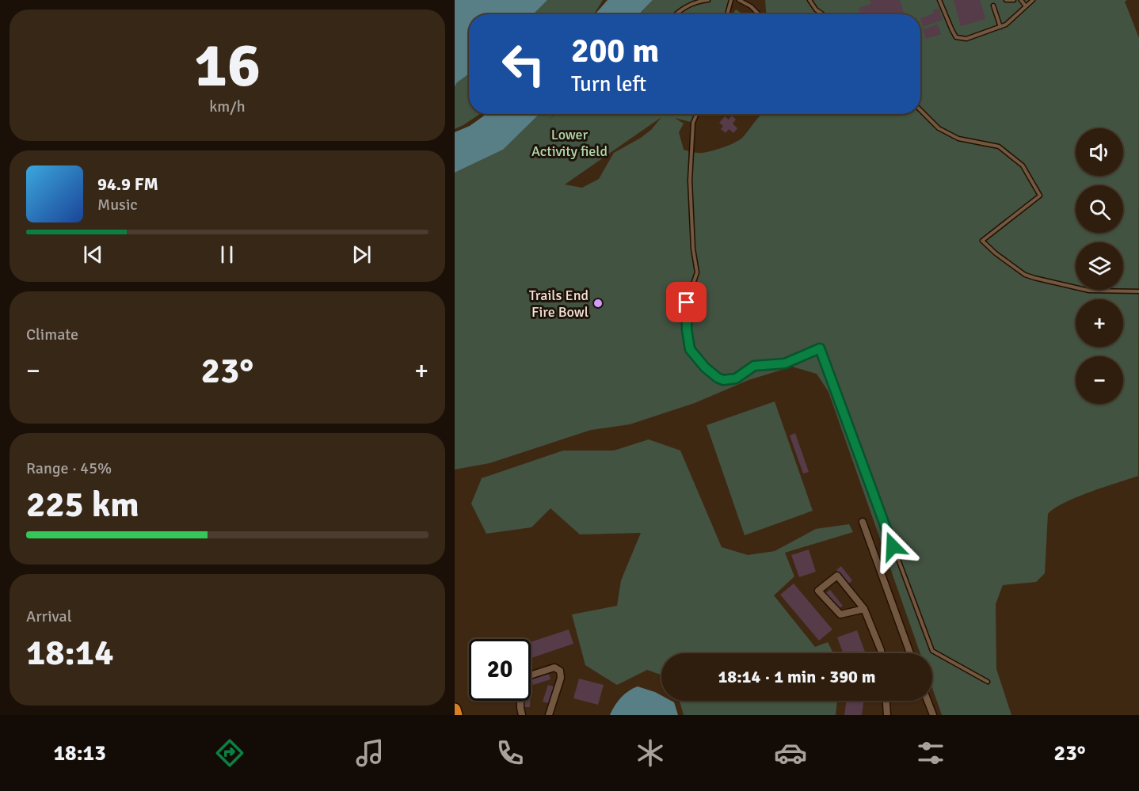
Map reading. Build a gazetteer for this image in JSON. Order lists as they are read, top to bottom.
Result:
{
  "parks": ["Lower Activity field"],
  "places": ["Trails End Fire Bowl"],
  "page": {
    "tile": [
      ["16", "km/h"],
      "Climate",
      ["Range · 45%", "225 km"],
      ["Arrival", "18:14"]
    ],
    "turn": ["200 m", "Turn left"],
    "map_buttons": ["+", "−"],
    "song": ["94.9 FM", "Music"],
    "heat": ["−", "23°", "+"],
    "limit": "20",
    "trip": "18:14 · 1 min · 390 m",
    "tabs": ["18:13", "23°"]
  }
}
